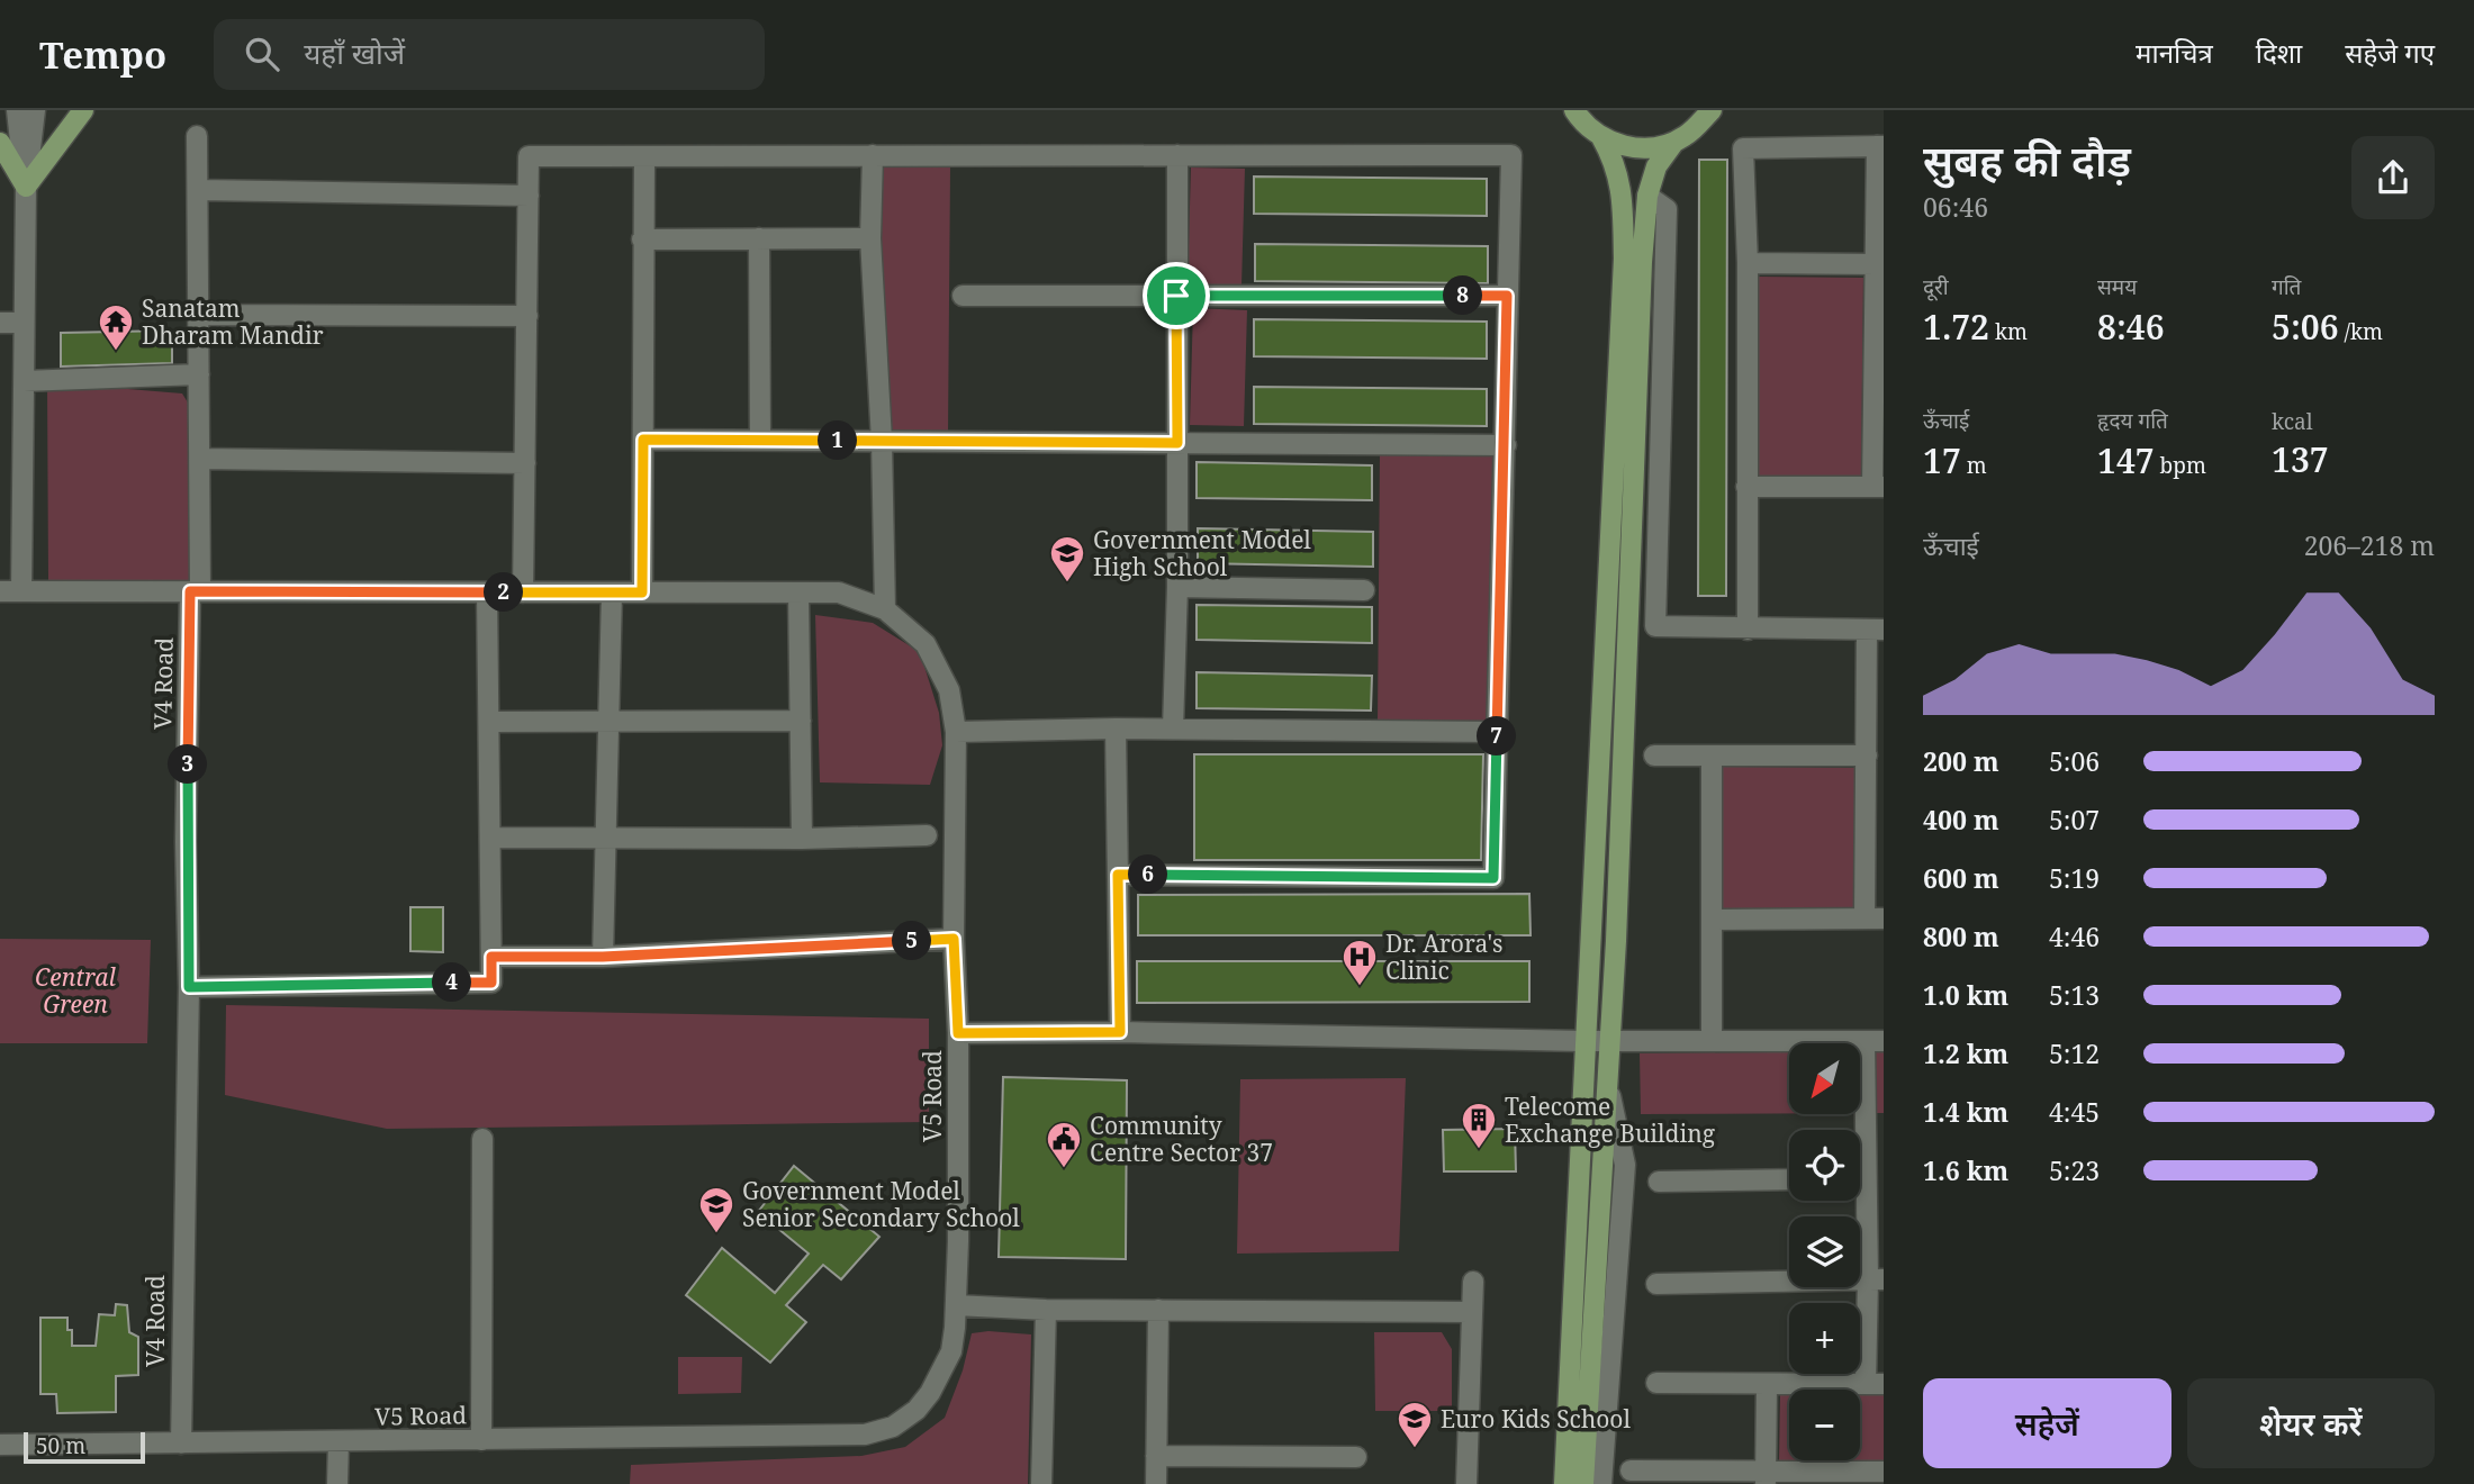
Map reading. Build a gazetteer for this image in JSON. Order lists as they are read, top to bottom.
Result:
{
  "streets": {
    "street": ["V4 Road", "V5 Road"]
  },
  "crossings": [
    ["V4 Road", "V5 Road"]
  ],
  "parks": ["Central Green"],
  "places": {
    "temple": ["Sanatam Dharam Mandir"],
    "school or university": ["Government Model High School", "Government Model Senior Secondary School", "Euro Kids School"],
    "hospital": ["Dr. Arora's Clinic"],
    "building": ["Telecome Exchange Building"],
    "public building": ["Community Centre Sector 37"]
  },
  "scale_bar": "50 m",
  "north": "bottom left",
  "page": {
    "header": "Tempo",
    "search": "यहाँ खोजें",
    "nav": ["मानचित्र", "दिशा", "सहेजे गए"],
    "heading": ["सुबह की दौड़", "06:46"],
    "stats": [
      ["दूरी", "1.72 km"],
      ["समय", "8:46"],
      ["गति", "5:06 /km"],
      ["ऊँचाई", "17 m"],
      ["हृदय गति", "147 bpm"],
      ["kcal", "137"]
    ],
    "pins": [
      "8",
      "1",
      "2",
      "7",
      "3",
      "6",
      "5",
      "4"
    ],
    "chart": ["ऊँचाई", "206–218 m"],
    "list": [
      {
        "name": "200 m",
        "note": "5:06"
      },
      {
        "name": "400 m",
        "note": "5:07"
      },
      {
        "name": "600 m",
        "note": "5:19"
      },
      {
        "name": "800 m",
        "note": "4:46"
      },
      {
        "name": "1.0 km",
        "note": "5:13"
      },
      {
        "name": "1.2 km",
        "note": "5:12"
      },
      {
        "name": "1.4 km",
        "note": "4:45"
      },
      {
        "name": "1.6 km",
        "note": "5:23"
      }
    ],
    "map_buttons": ["+", "−"],
    "buttons": ["सहेजें", "शेयर करें"],
    "scale": "50 m"
  }
}
